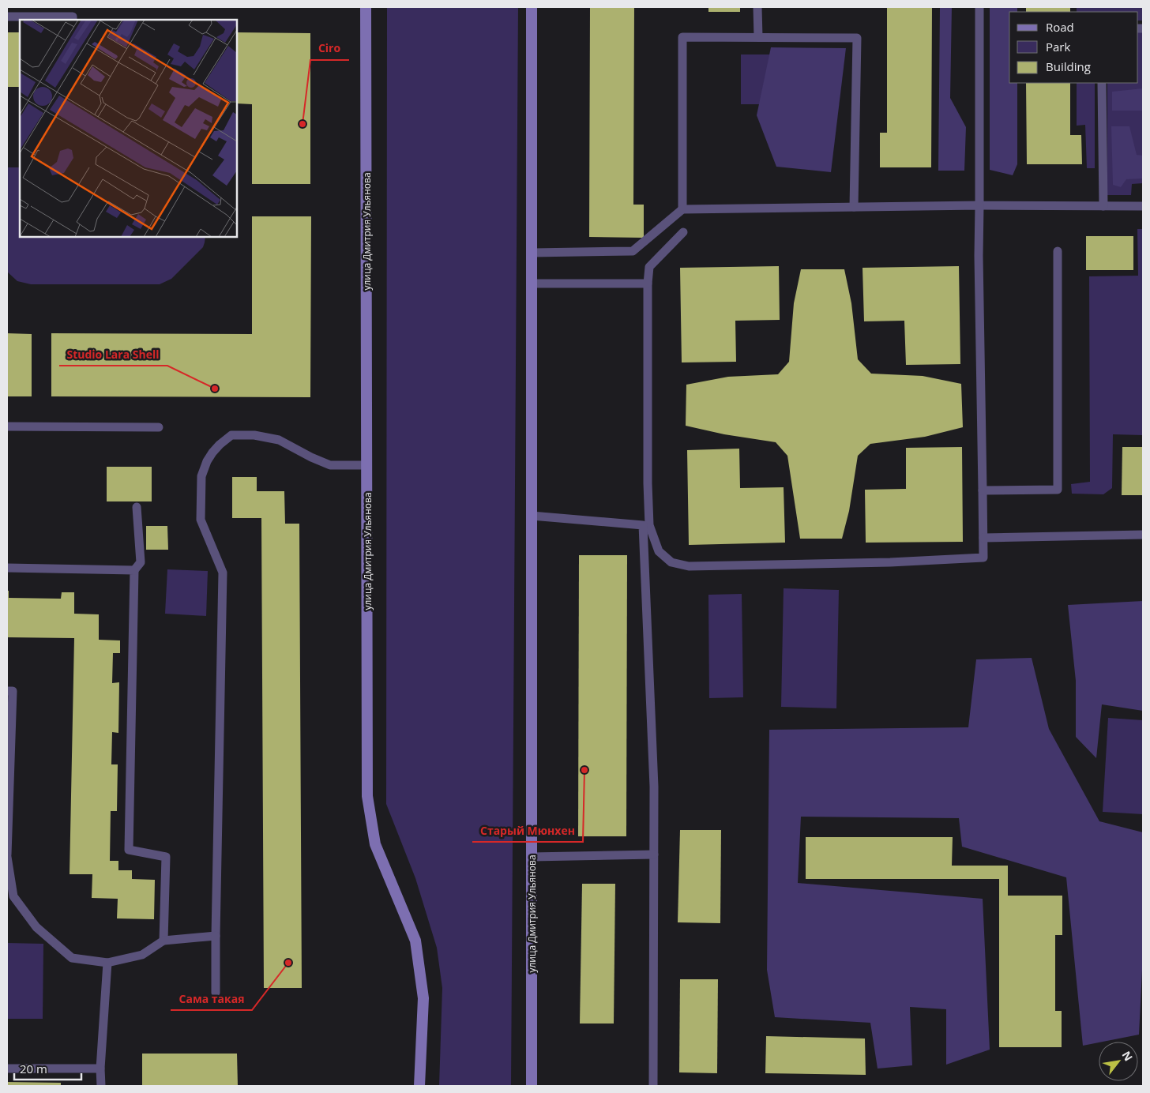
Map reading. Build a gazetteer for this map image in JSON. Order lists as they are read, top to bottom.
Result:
{
  "streets": {
    "main road": ["улица Дмитрия Ульянова"]
  },
  "places": [
    "Ciro",
    "Studio Lara Shell",
    "Старый Мюнхен",
    "Сама такая"
  ],
  "legend": ["Road", "Park", "Building"],
  "scale_bar": "20 m",
  "north": "top right"
}
